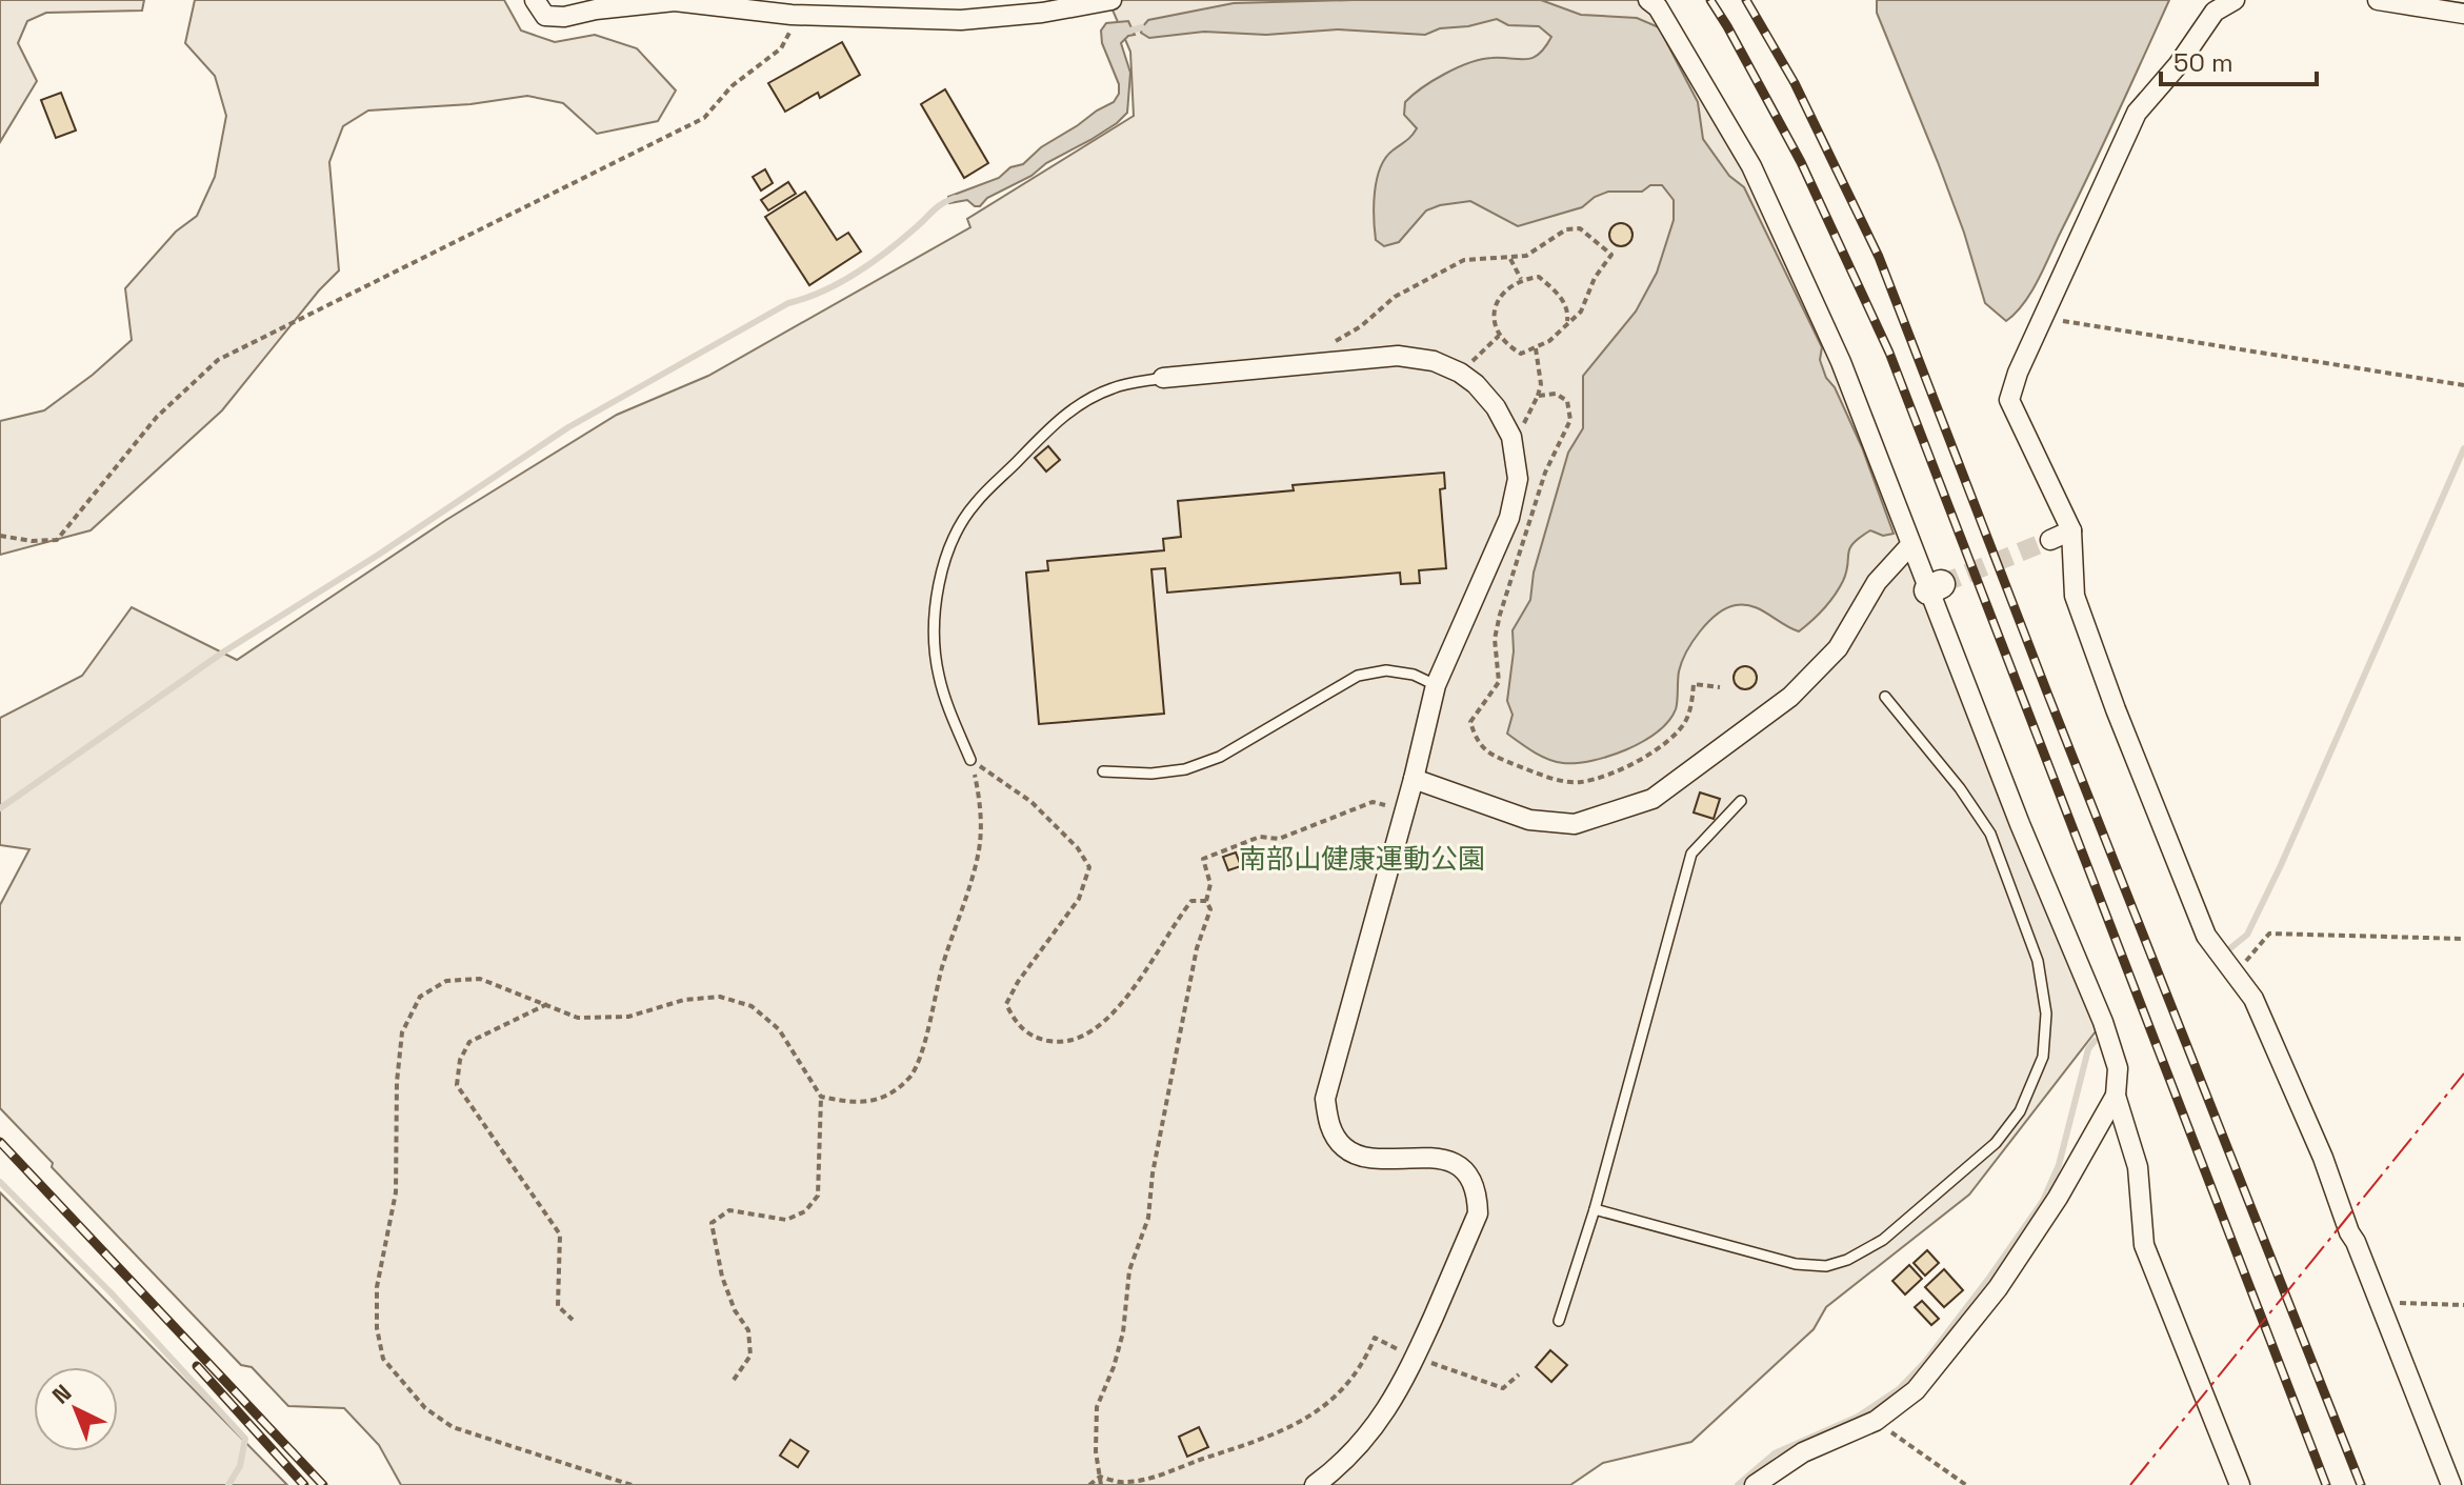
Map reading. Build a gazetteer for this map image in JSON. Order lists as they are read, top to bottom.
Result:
{
  "parks": ["南部山健康運動公園"],
  "scale_bar": "50 m",
  "north": "top left"
}
